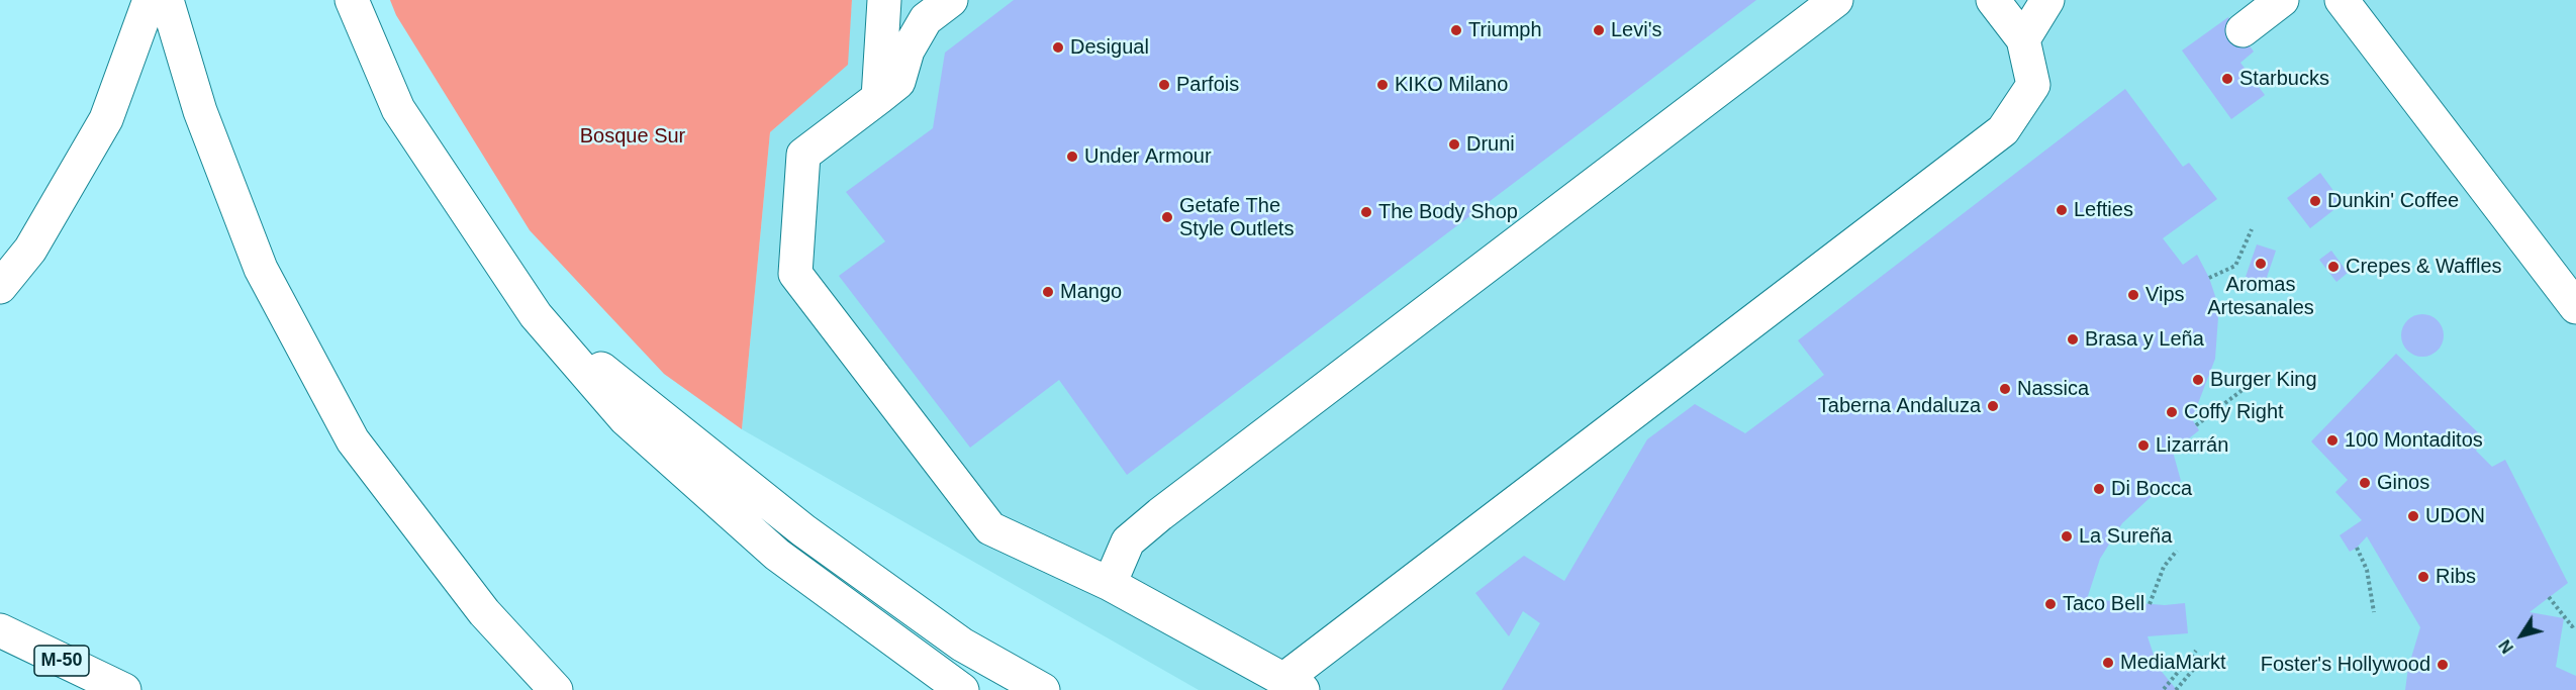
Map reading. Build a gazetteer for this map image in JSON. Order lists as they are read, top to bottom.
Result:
{
  "streets": {
    "main road": ["M-50"]
  },
  "parks": ["Bosque Sur"],
  "places": [
    "Triumph",
    "Levi's",
    "Desigual",
    "Starbucks",
    "Parfois",
    "KIKO Milano",
    "Druni",
    "Under Armour",
    "Dunkin' Coffee",
    "Lefties",
    "The Body Shop",
    "Getafe The Style Outlets",
    "Aromas Artesanales",
    "Crepes & Waffles",
    "Mango",
    "Vips",
    "Brasa y Leña",
    "Burger King",
    "Nassica",
    "Taberna Andaluza",
    "Coffy Right",
    "100 Montaditos",
    "Lizarrán",
    "Ginos",
    "Di Bocca",
    "UDON",
    "La Sureña",
    "Ribs",
    "Taco Bell",
    "MediaMarkt",
    "Foster's Hollywood"
  ],
  "north": "bottom left"
}
